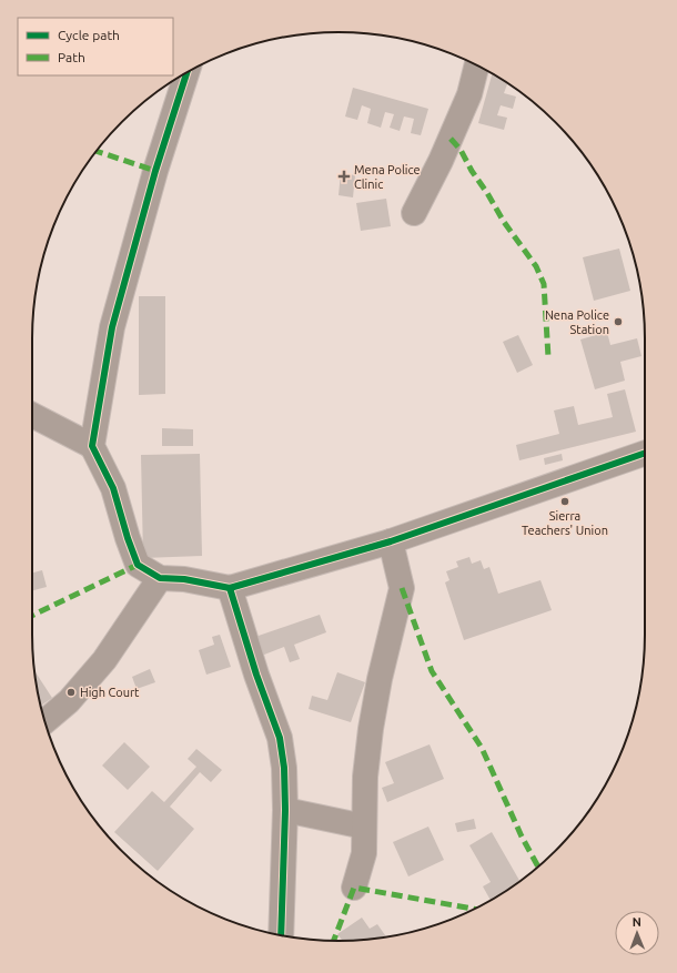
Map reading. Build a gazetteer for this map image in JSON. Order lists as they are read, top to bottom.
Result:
{
  "places": {
    "health": ["Mena Police Clinic"],
    "other": ["Nena Police Station", "Sierra Teachers' Union", "High Court"]
  },
  "legend": ["Cycle path", "Path"],
  "north": "top"
}
